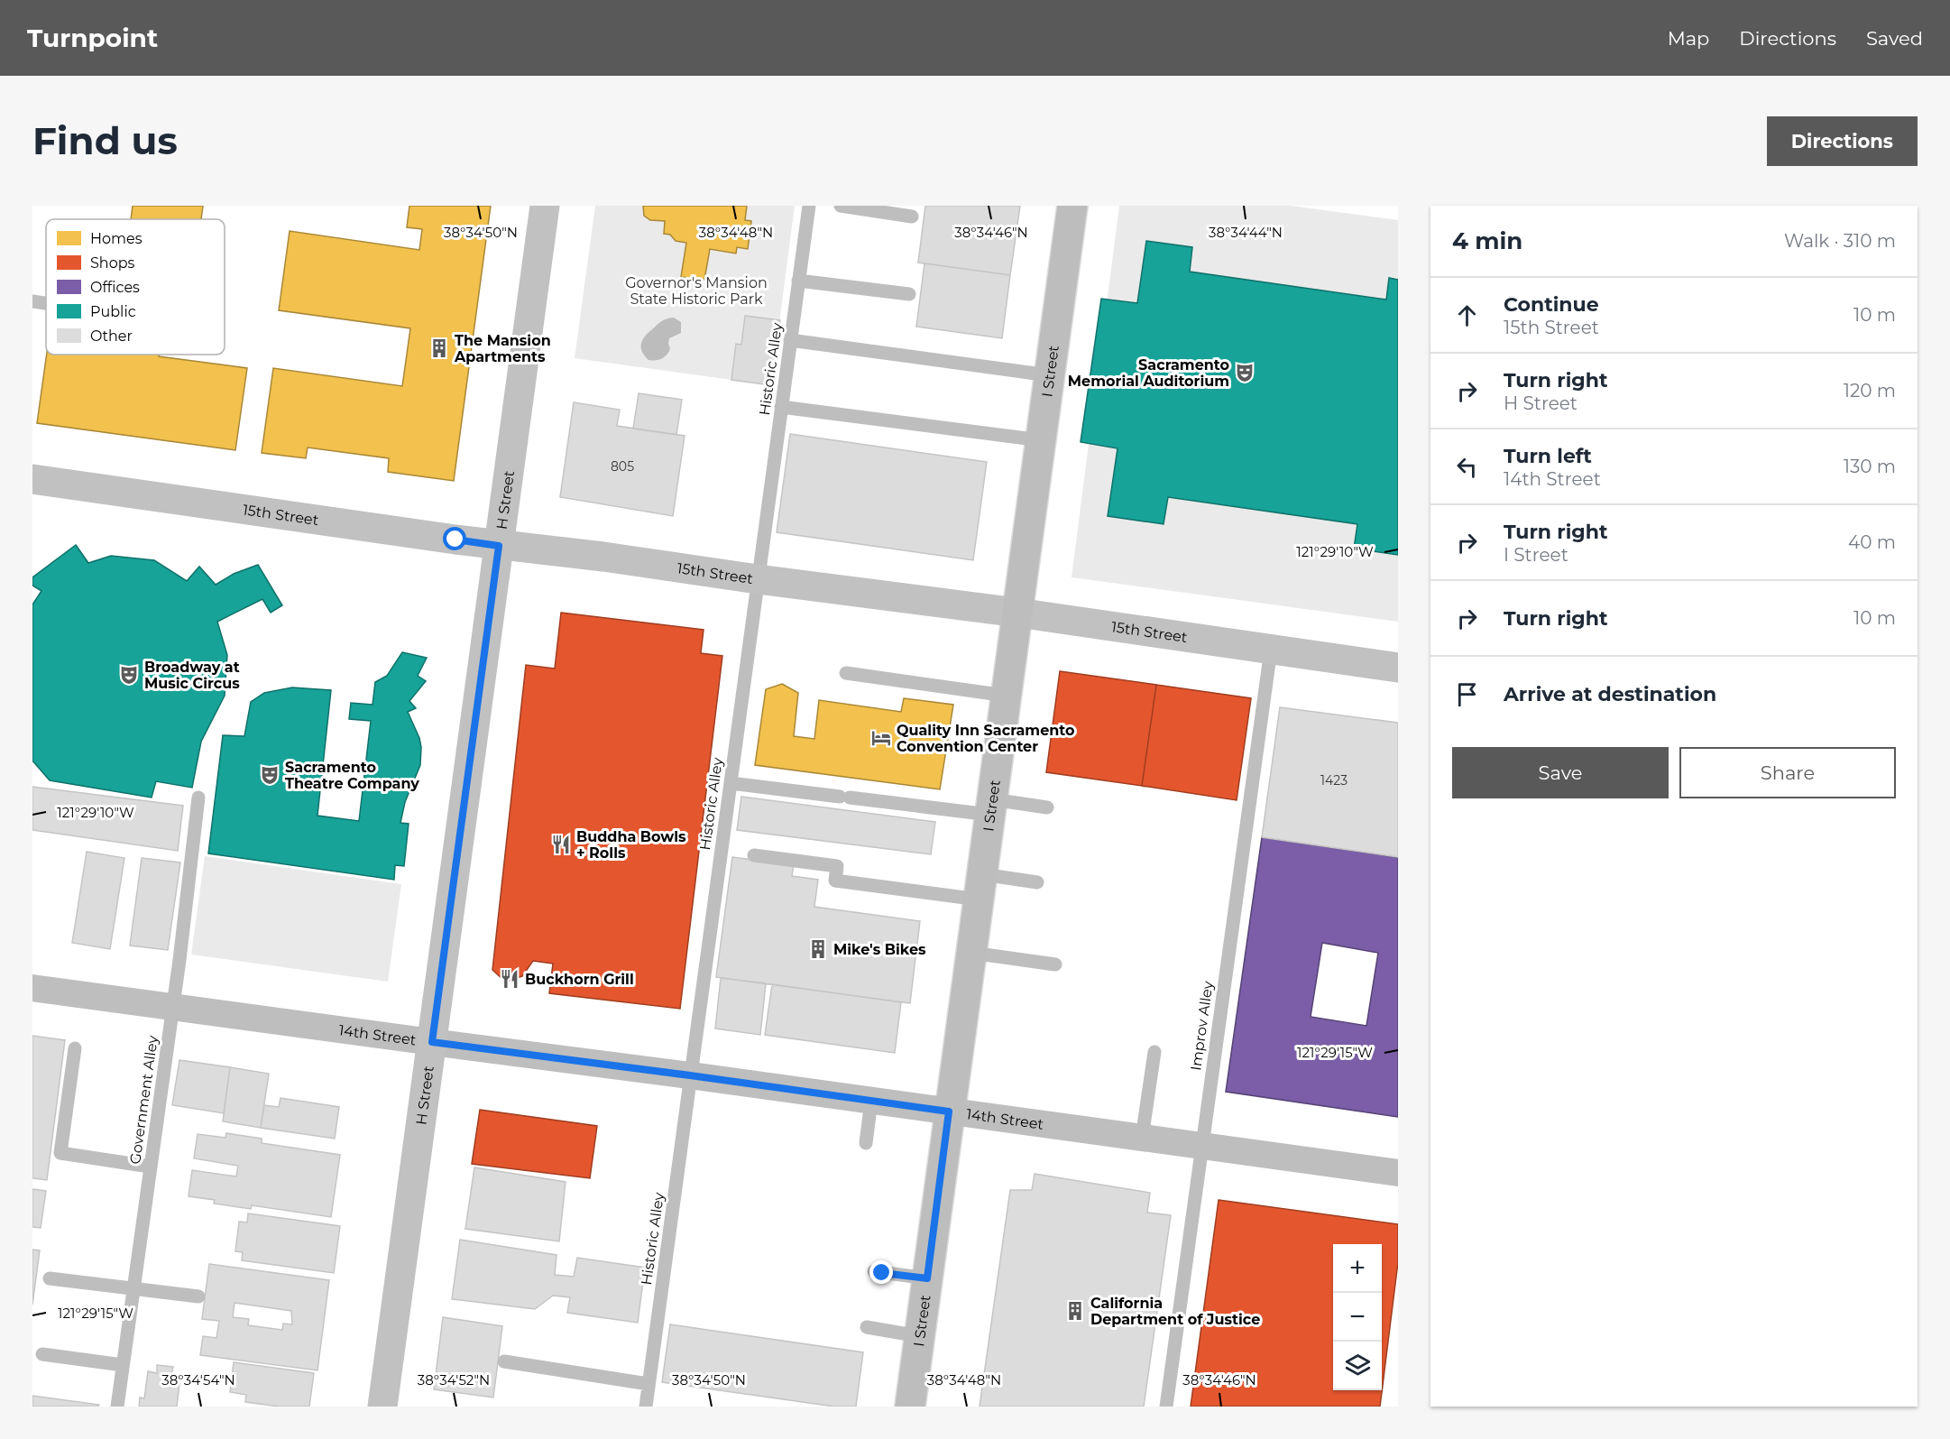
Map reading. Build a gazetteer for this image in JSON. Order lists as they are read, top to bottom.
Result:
{
  "streets": {
    "main road": ["I Street", "H Street", "15th Street"],
    "street": ["14th Street"],
    "lane": ["Historic Alley", "Improv Alley", "Government Alley"]
  },
  "crossings": [
    ["Historic Alley", "15th Street"],
    ["Historic Alley", "14th Street"],
    ["I Street", "15th Street"],
    ["I Street", "14th Street"],
    ["H Street", "15th Street"],
    ["H Street", "14th Street"],
    ["15th Street", "Improv Alley"],
    ["Improv Alley", "14th Street"],
    ["14th Street", "Government Alley"]
  ],
  "parks": ["Governor's Mansion State Historic Park"],
  "places": {
    "building": ["The Mansion Apartments", "Mike's Bikes", "California Department of Justice"],
    "theatre": ["Sacramento Memorial Auditorium", "Broadway at Music Circus", "Sacramento Theatre Company"],
    "hotel": ["Quality Inn Sacramento Convention Center"],
    "restaurant": ["Buddha Bowls + Rolls", "Buckhorn Grill"]
  },
  "house_numbers": ["805", "1423"],
  "legend": [
    "Homes",
    "Shops",
    "Offices",
    "Public",
    "Other"
  ],
  "page": {
    "header": "Turnpoint",
    "nav": ["Map", "Directions", "Saved"],
    "buttons": [
      "Directions",
      ["Save", "Share"]
    ],
    "title": "Find us",
    "heading": ["4 min", "Walk · 310 m"],
    "list": [
      ["Continue", "15th Street", "10 m"],
      ["Turn right", "H Street", "120 m"],
      ["Turn left", "14th Street", "130 m"],
      ["Turn right", "I Street", "40 m"],
      ["Turn right", "10 m"],
      "Arrive at destination"
    ],
    "map_buttons": ["+", "−"]
  },
  "coordinates": [
    "38°34'50\"N",
    "38°34'48\"N",
    "38°34'46\"N",
    "38°34'44\"N",
    "121°29'10\"W",
    "121°29'15\"W",
    "38°34'54\"N",
    "38°34'52\"N"
  ]
}
